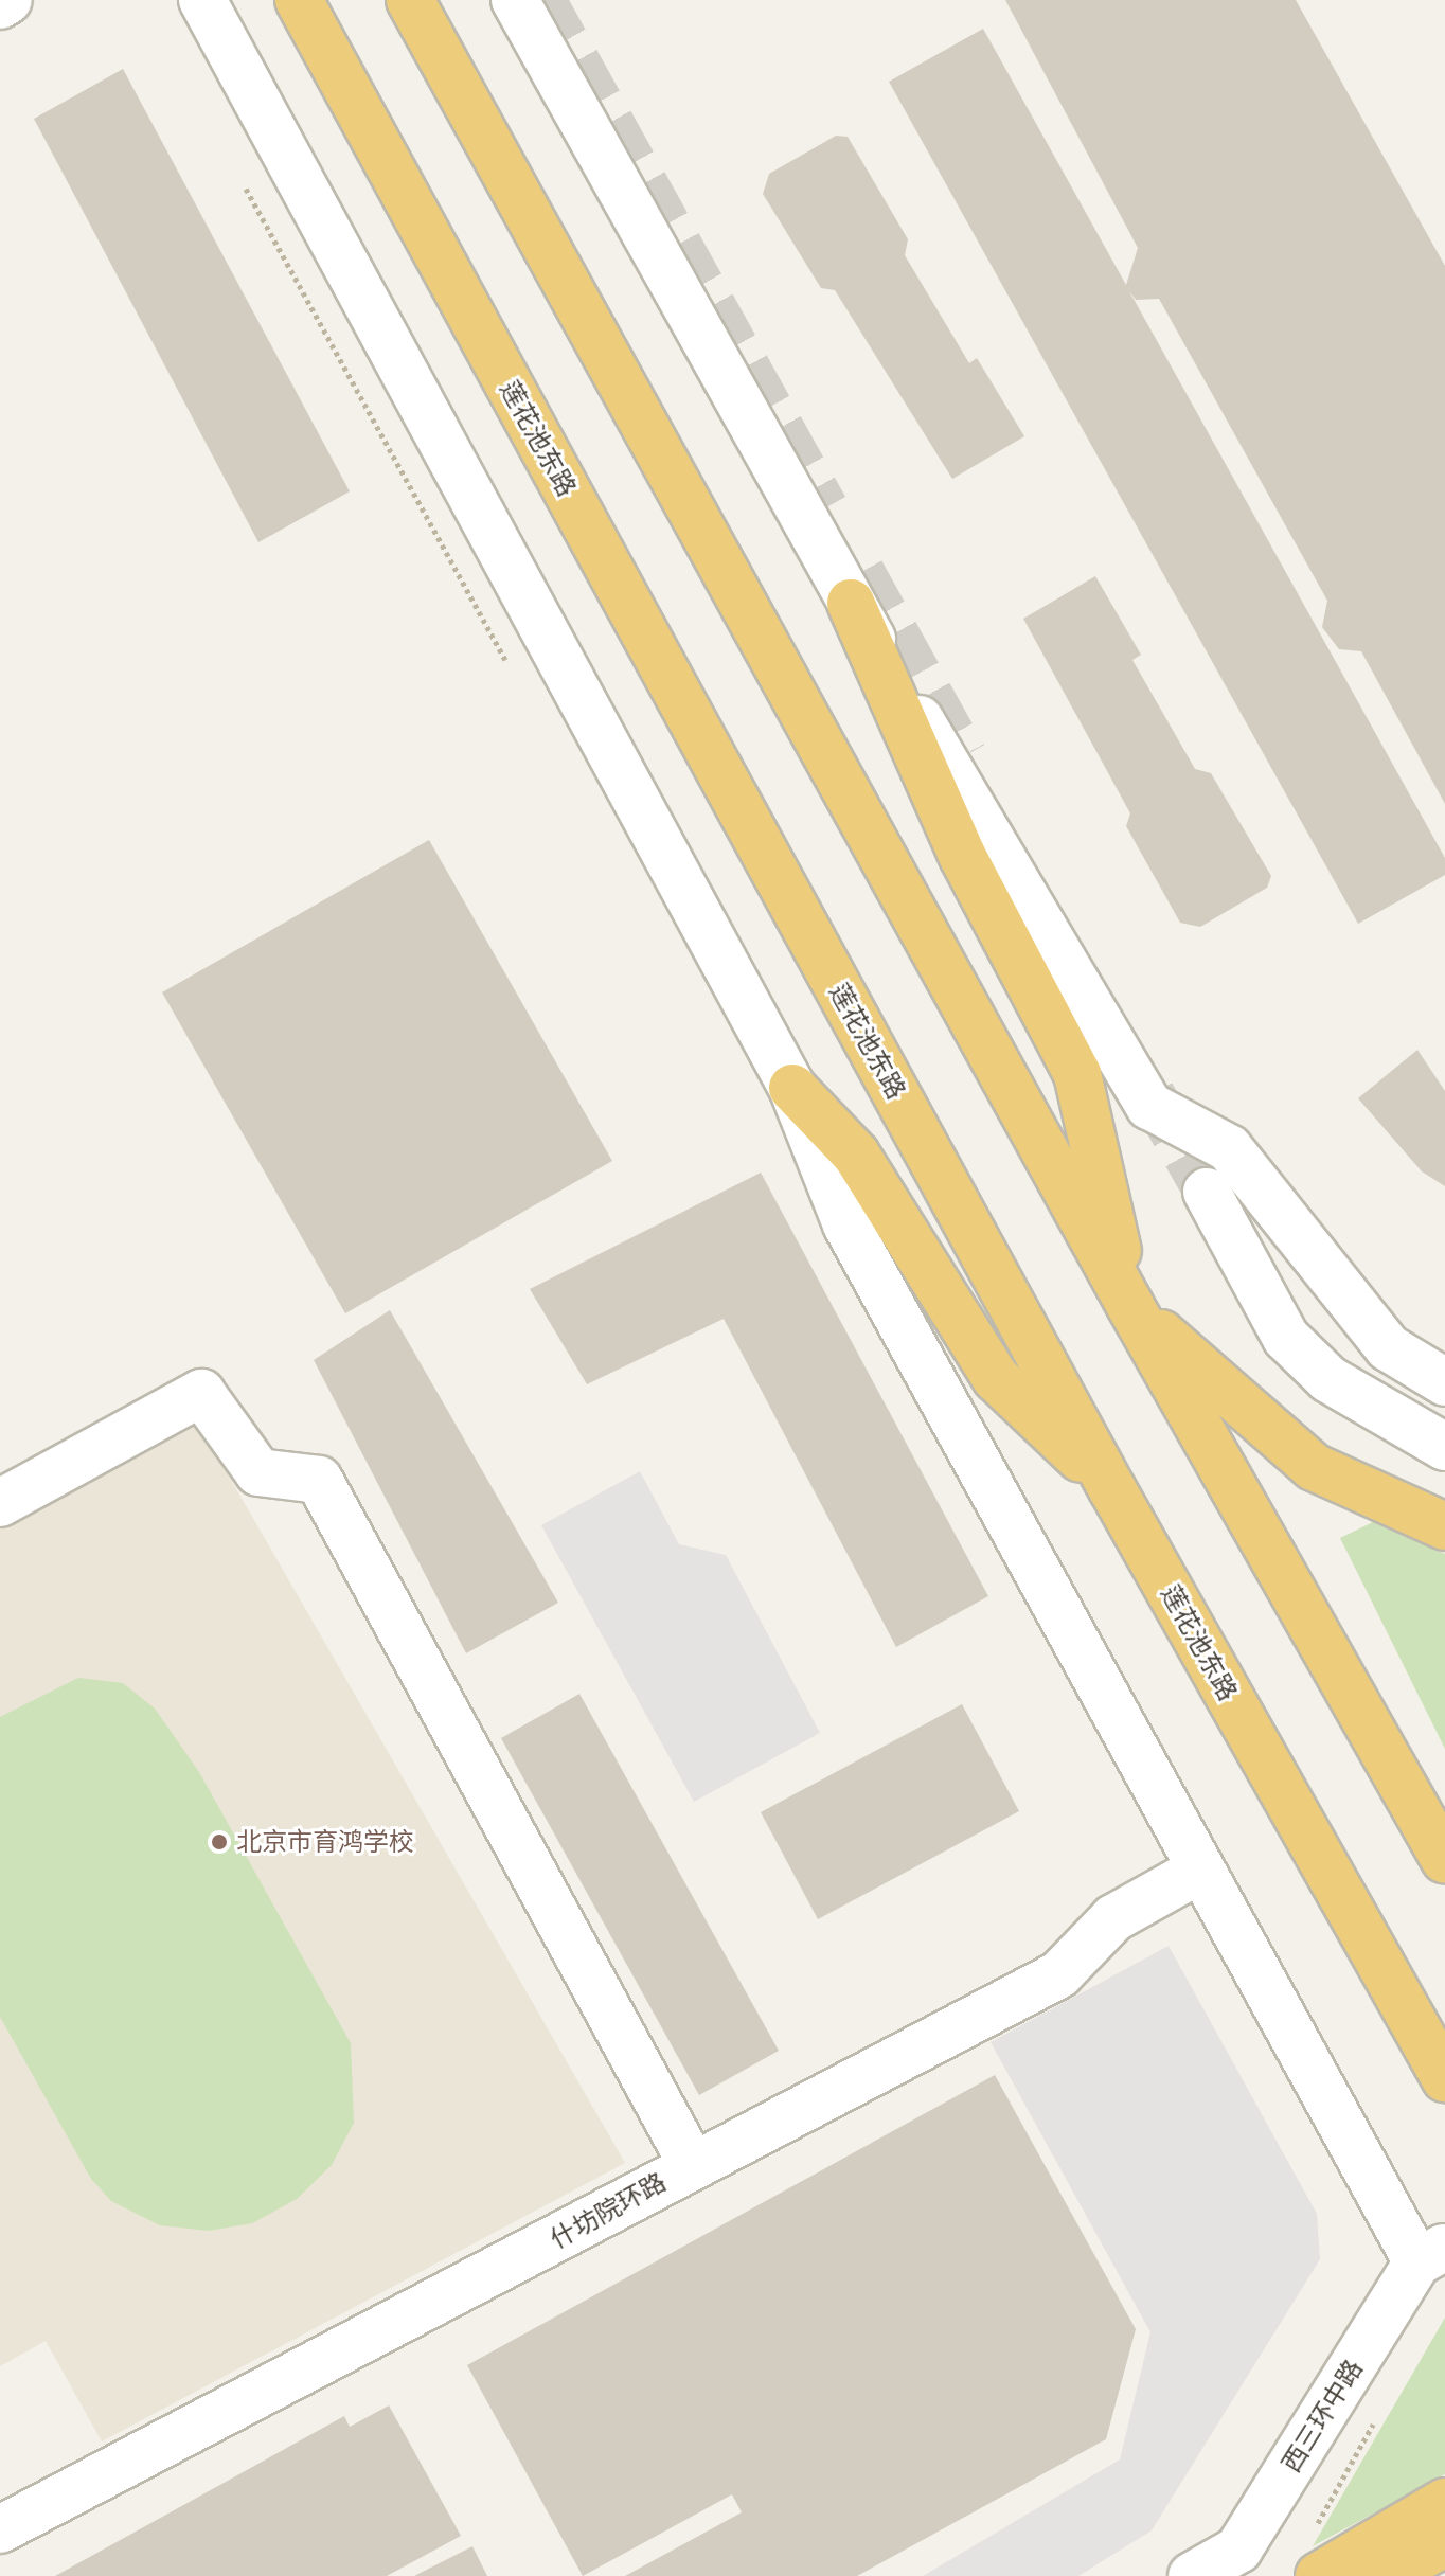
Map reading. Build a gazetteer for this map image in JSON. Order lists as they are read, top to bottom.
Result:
{
  "streets": {
    "highway": ["莲花池东路"],
    "street": ["什坊院环路", "西三环中路"]
  },
  "places": ["北京市育鸿学校"]
}
